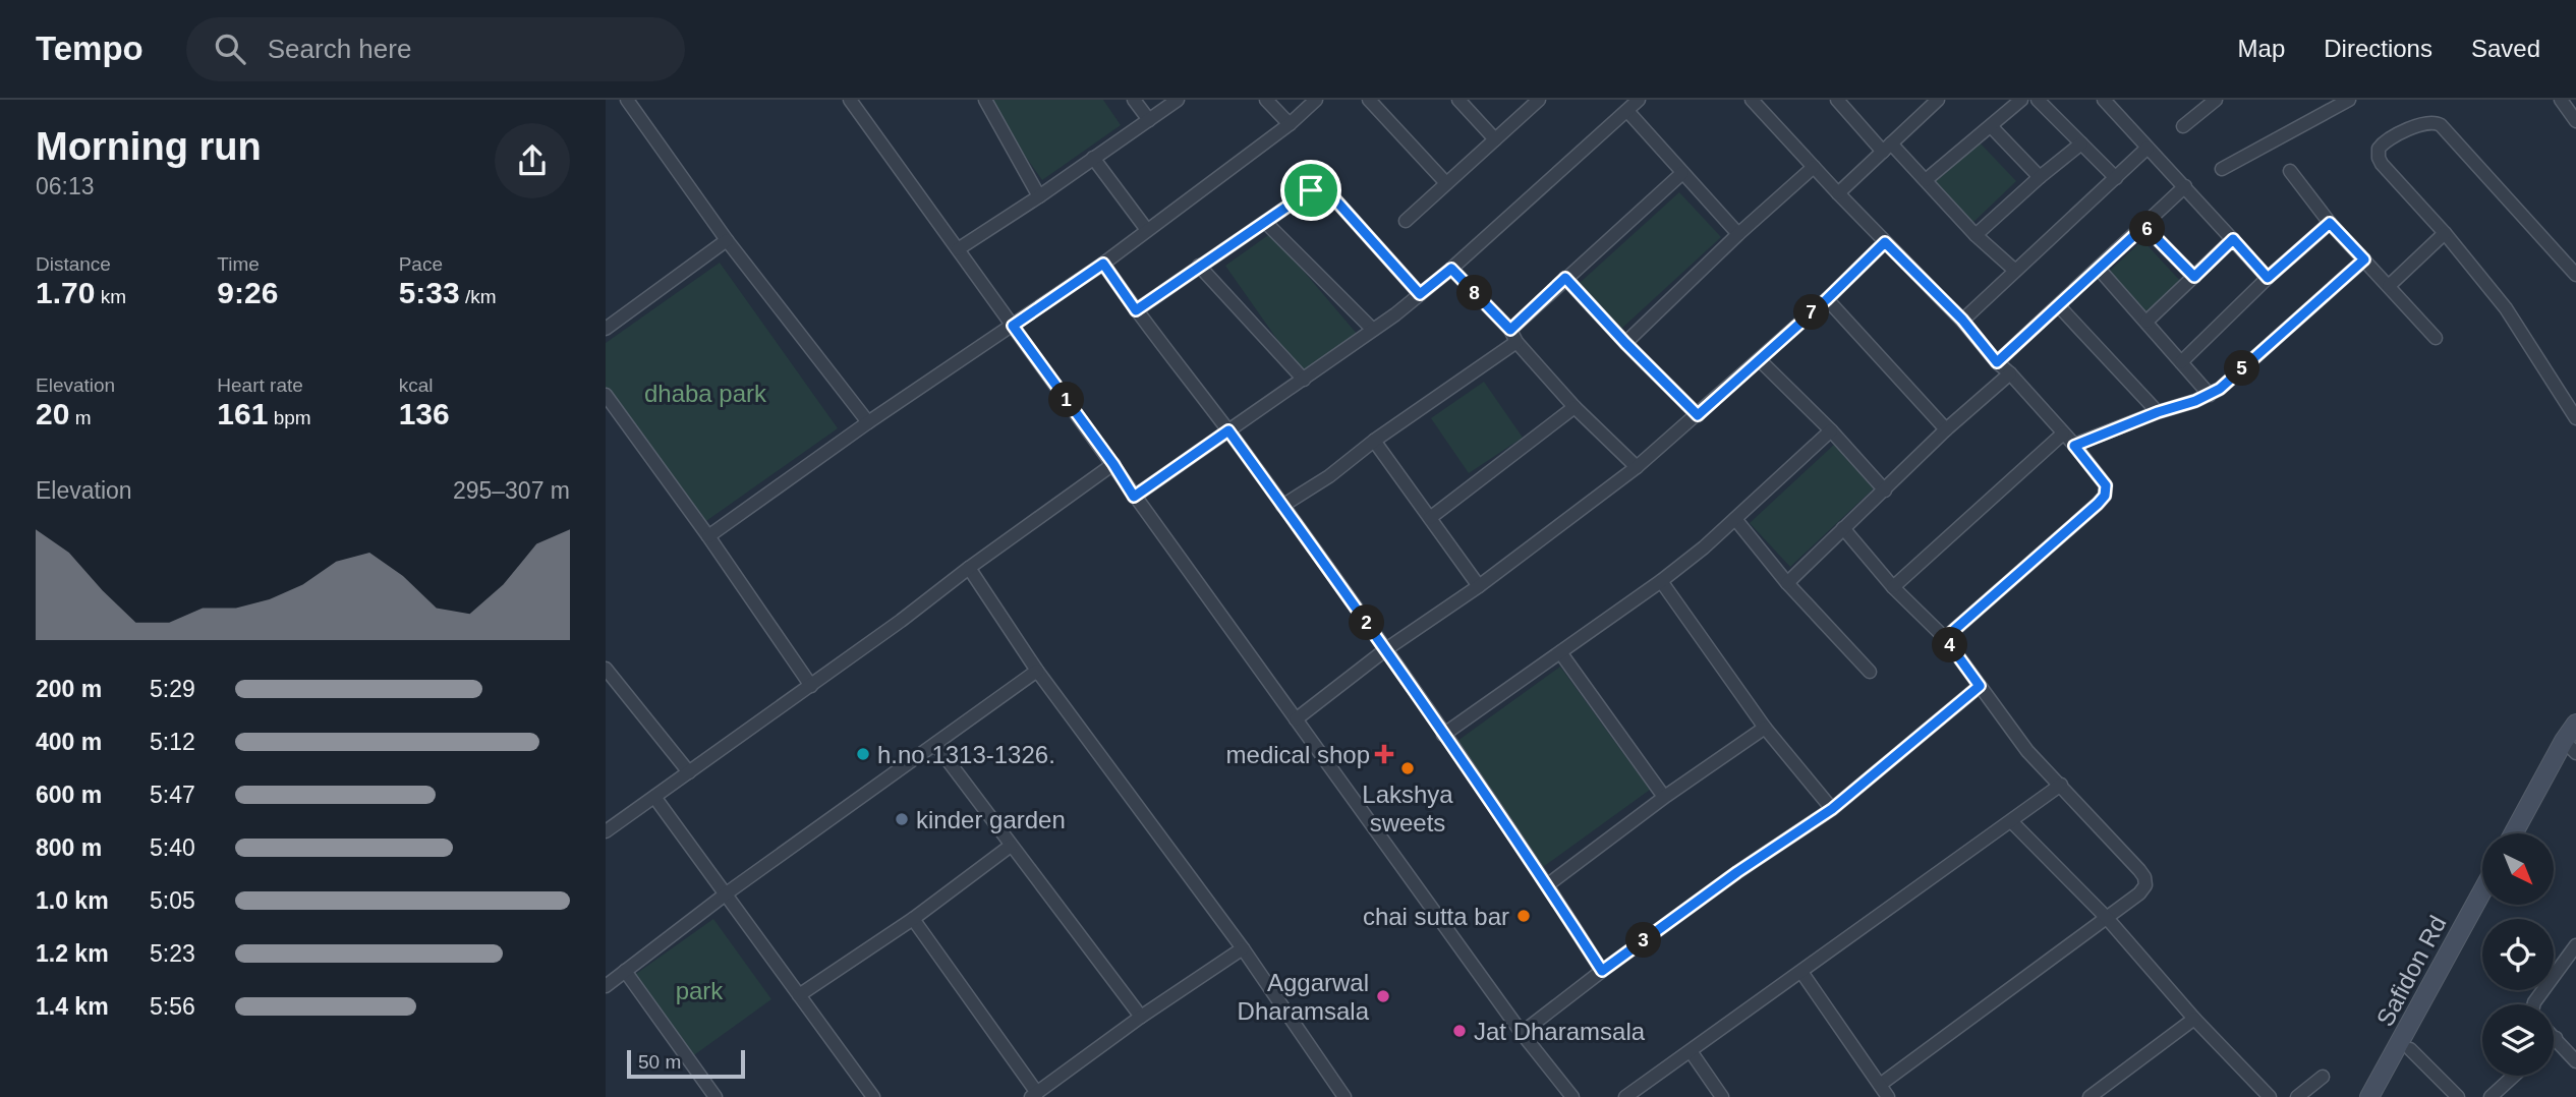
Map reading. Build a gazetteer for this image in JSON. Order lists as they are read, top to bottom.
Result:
{
  "streets": {
    "main road": ["Safidon Rd"]
  },
  "parks": ["dhaba park", "park"],
  "places": {
    "other": [
      "h.no.1313-1326.",
      "Lakshya sweets",
      "kinder garden",
      "chai sutta bar",
      "Aggarwal Dharamsala",
      "Jat Dharamsala"
    ],
    "health": ["medical shop"]
  },
  "scale_bar": "50 m",
  "north": "bottom right",
  "page": {
    "header": "Tempo",
    "search": "Search here",
    "nav": ["Map", "Directions", "Saved"],
    "heading": ["Morning run", "06:13"],
    "pins": [
      "6",
      "8",
      "7",
      "5",
      "1",
      "2",
      "4",
      "3"
    ],
    "stats": [
      ["Distance", "1.70 km"],
      ["Time", "9:26"],
      ["Pace", "5:33 /km"],
      ["Elevation", "20 m"],
      ["Heart rate", "161 bpm"],
      ["kcal", "136"]
    ],
    "chart": ["Elevation", "295–307 m"],
    "list": [
      {
        "name": "200 m",
        "note": "5:29"
      },
      {
        "name": "400 m",
        "note": "5:12"
      },
      {
        "name": "600 m",
        "note": "5:47"
      },
      {
        "name": "800 m",
        "note": "5:40"
      },
      {
        "name": "1.0 km",
        "note": "5:05"
      },
      {
        "name": "1.2 km",
        "note": "5:23"
      },
      {
        "name": "1.4 km",
        "note": "5:56"
      }
    ],
    "scale": "50 m"
  }
}
